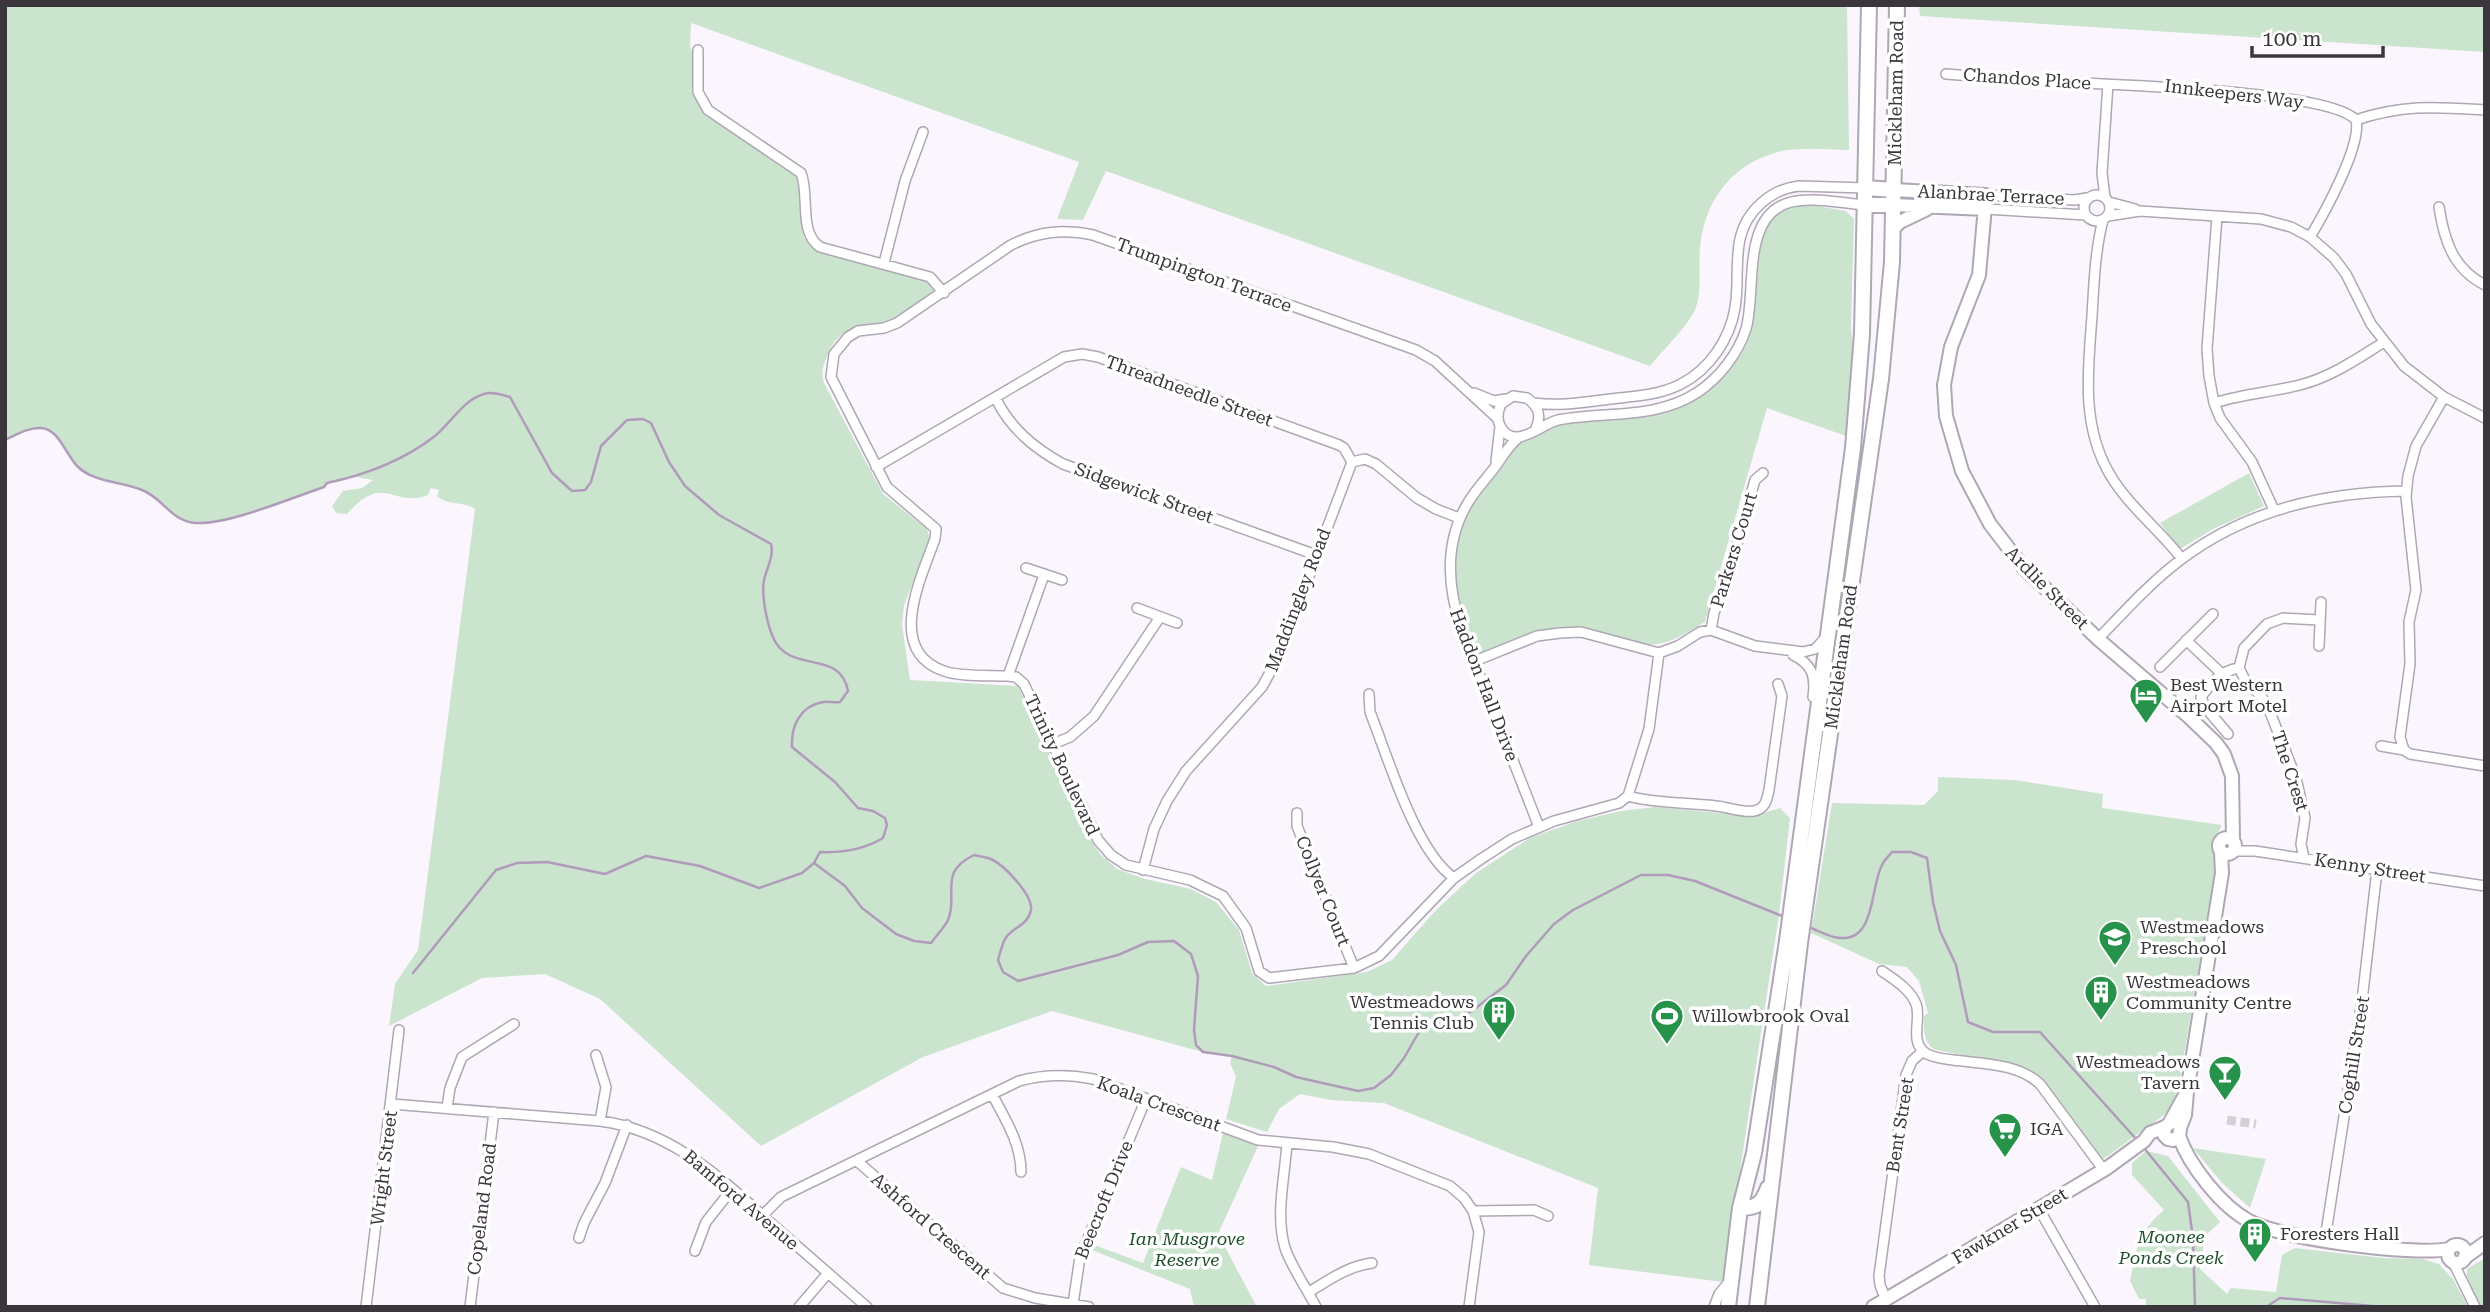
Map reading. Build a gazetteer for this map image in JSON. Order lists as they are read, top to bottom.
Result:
{
  "streets": {
    "main road": ["Mickleham Road"],
    "street": [
      "Chandos Place",
      "Innkeepers Way",
      "Alanbrae Terrace",
      "Trumpington Terrace",
      "Threadneedle Street",
      "Sidgewick Street",
      "Parkers Court",
      "Ardlie Street",
      "Maddingley Road",
      "Haddon Hall Drive",
      "Trinity Boulevard",
      "The Crest",
      "Kenny Street",
      "Collyer Court",
      "Coghill Street",
      "Koala Crescent",
      "Bent Street",
      "Wright Street",
      "Bamford Avenue",
      "Beecroft Drive",
      "Copeland Road",
      "Ashford Crescent",
      "Fawkner Street"
    ]
  },
  "crossings": [
    ["Chandos Place", "Innkeepers Way"],
    ["Mickleham Road", "Alanbrae Terrace"],
    ["Alanbrae Terrace", "Ardlie Street"],
    ["Trumpington Terrace", "Haddon Hall Drive"],
    ["Threadneedle Street", "Sidgewick Street"],
    ["Threadneedle Street", "Maddingley Road"],
    ["Threadneedle Street", "Haddon Hall Drive"],
    ["Sidgewick Street", "Maddingley Road"],
    ["Ardlie Street", "Kenny Street"],
    ["Ardlie Street", "Fawkner Street"],
    ["Maddingley Road", "Trinity Boulevard"],
    ["Haddon Hall Drive", "Trinity Boulevard"],
    ["Trinity Boulevard", "Collyer Court"],
    ["The Crest", "Kenny Street"],
    ["Kenny Street", "Coghill Street"],
    ["Koala Crescent", "Bamford Avenue"],
    ["Koala Crescent", "Beecroft Drive"],
    ["Koala Crescent", "Ashford Crescent"],
    ["Bent Street", "Fawkner Street"],
    ["Wright Street", "Bamford Avenue"],
    ["Bamford Avenue", "Copeland Road"],
    ["Beecroft Drive", "Ashford Crescent"]
  ],
  "parks": ["Moonee Ponds Creek", "Ian Musgrove Reserve"],
  "places": {
    "hotel": ["Best Western Airport Motel"],
    "school or university": ["Westmeadows Preschool"],
    "building": ["Westmeadows Community Centre", "Westmeadows Tennis Club", "Foresters Hall"],
    "sports": ["Willowbrook Oval"],
    "bar": ["Westmeadows Tavern"],
    "supermarket": ["IGA"]
  },
  "scale_bar": "100 m"
}
